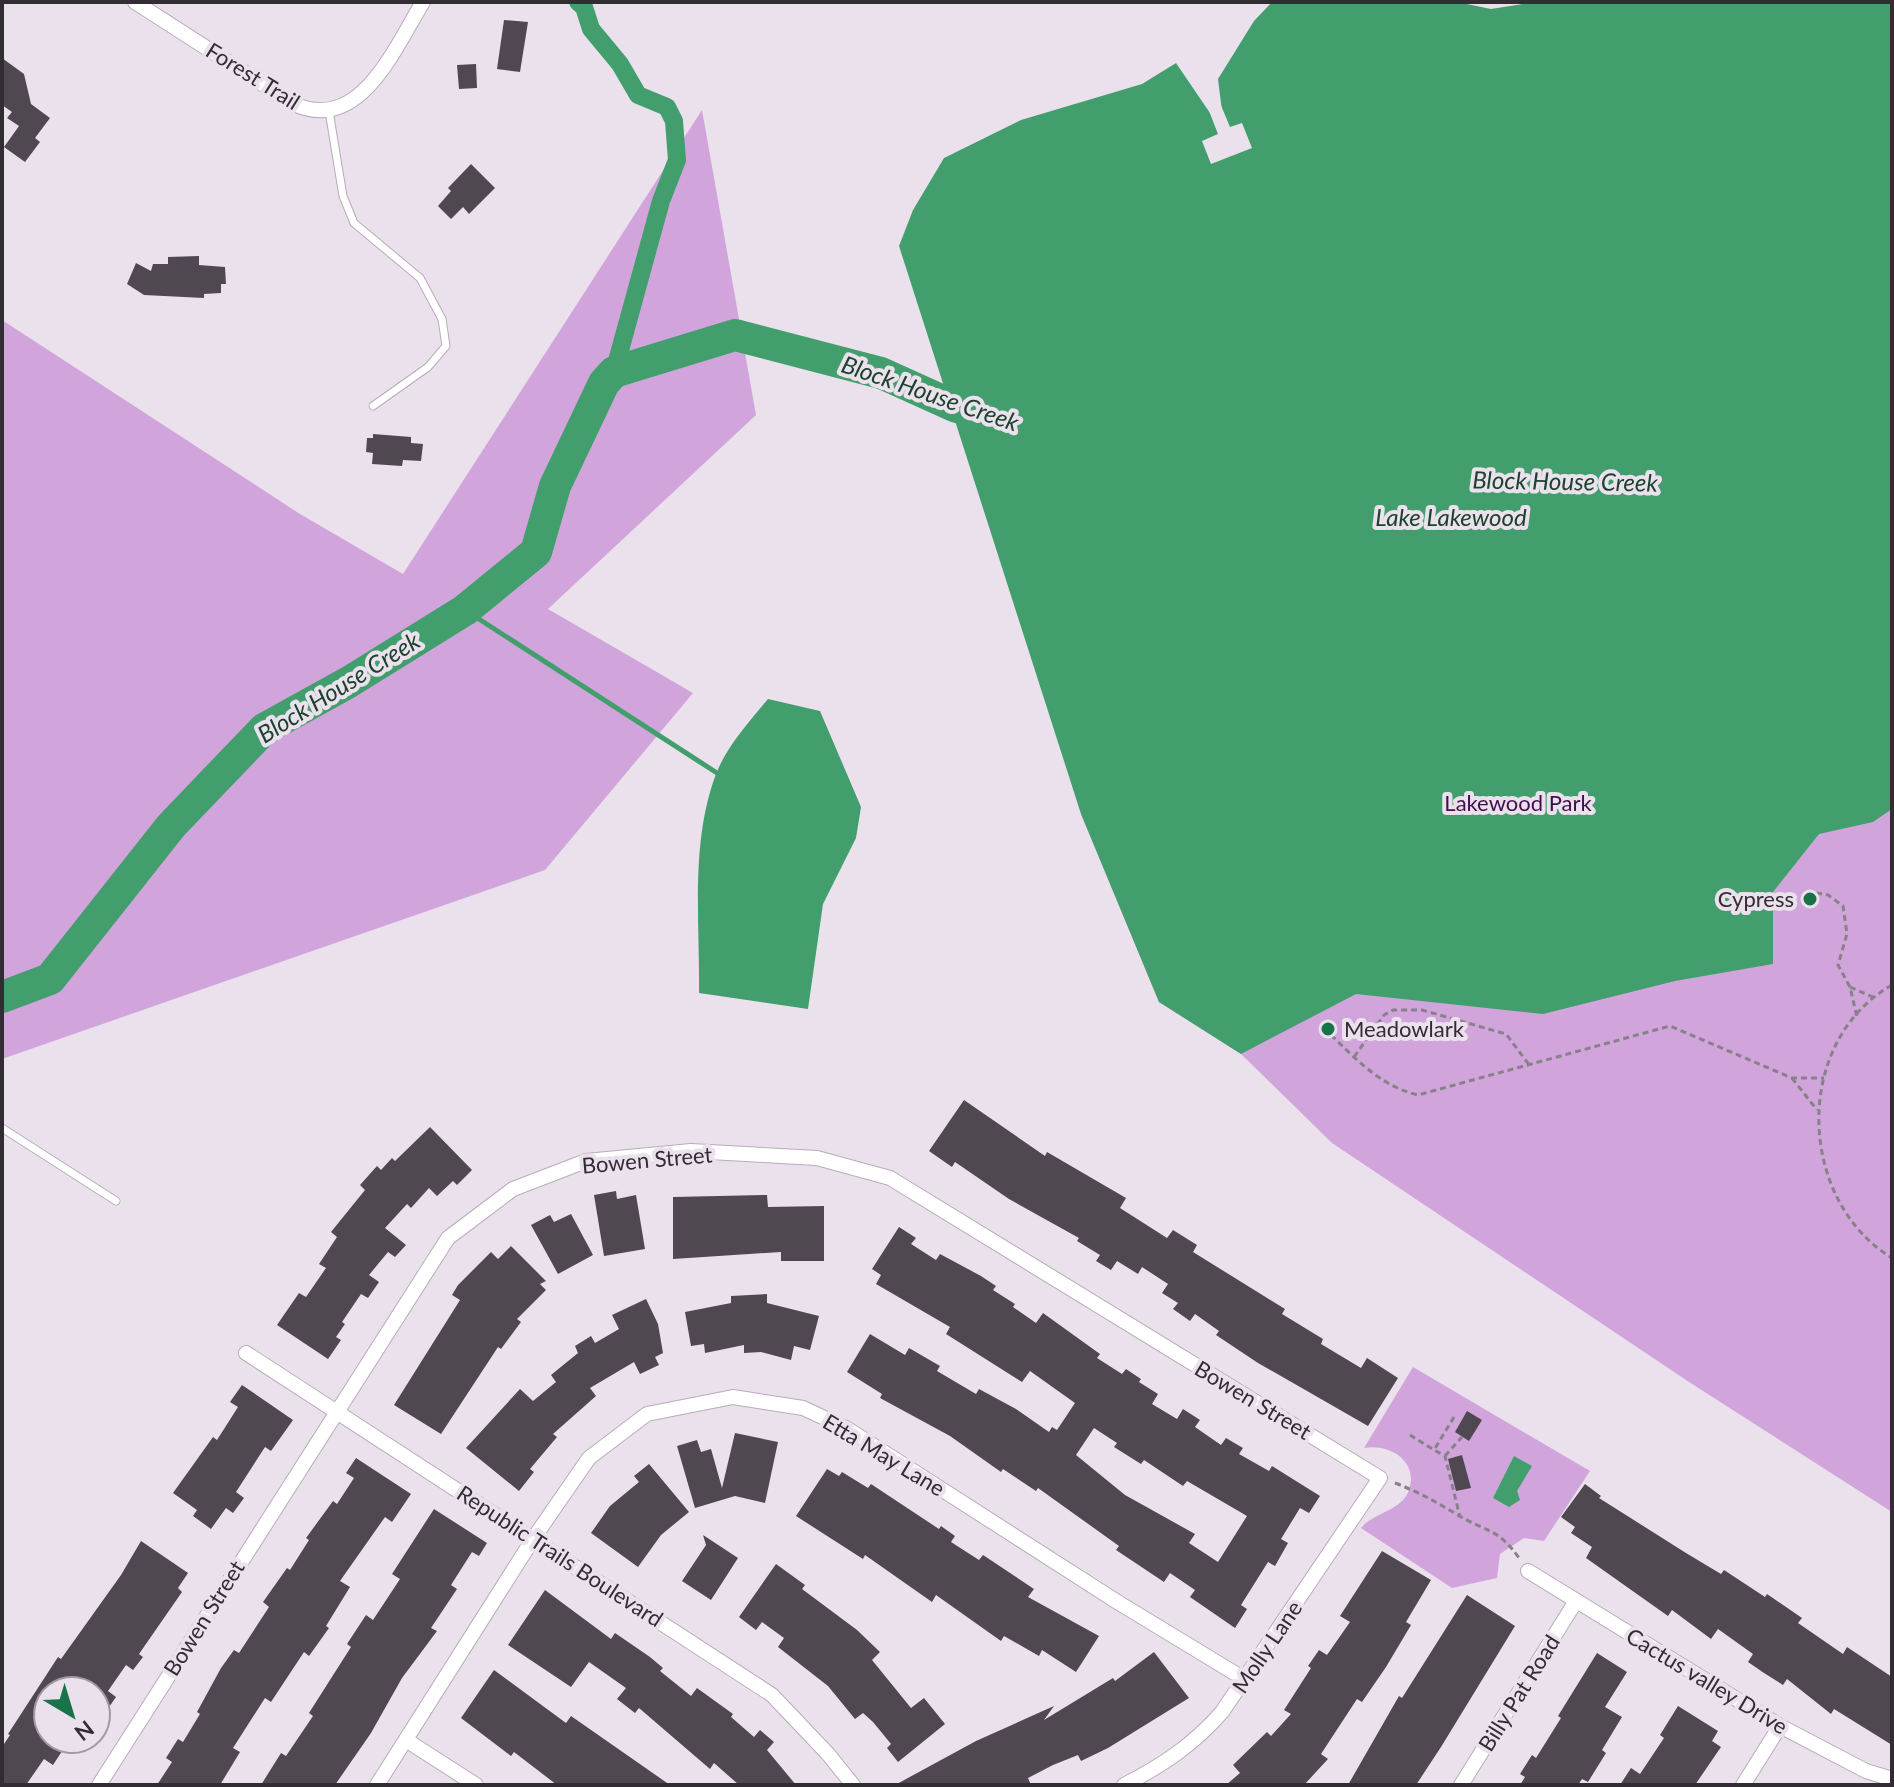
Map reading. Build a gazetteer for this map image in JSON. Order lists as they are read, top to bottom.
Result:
{
  "streets": {
    "street": [
      "Forest Trail",
      "Bowen Street",
      "Etta May Lane",
      "Republic Trails Boulevard",
      "Molly Lane",
      "Cactus valley Drive",
      "Billy Pat Road"
    ]
  },
  "crossings": [
    ["Bowen Street", "Republic Trails Boulevard"],
    ["Bowen Street", "Molly Lane"],
    ["Etta May Lane", "Republic Trails Boulevard"],
    ["Etta May Lane", "Molly Lane"],
    ["Cactus valley Drive", "Billy Pat Road"]
  ],
  "water": ["Block House Creek", "Lake Lakewood"],
  "parks": ["Lakewood Park"],
  "places": ["Cypress", "Meadowlark"],
  "north": "bottom right"
}
